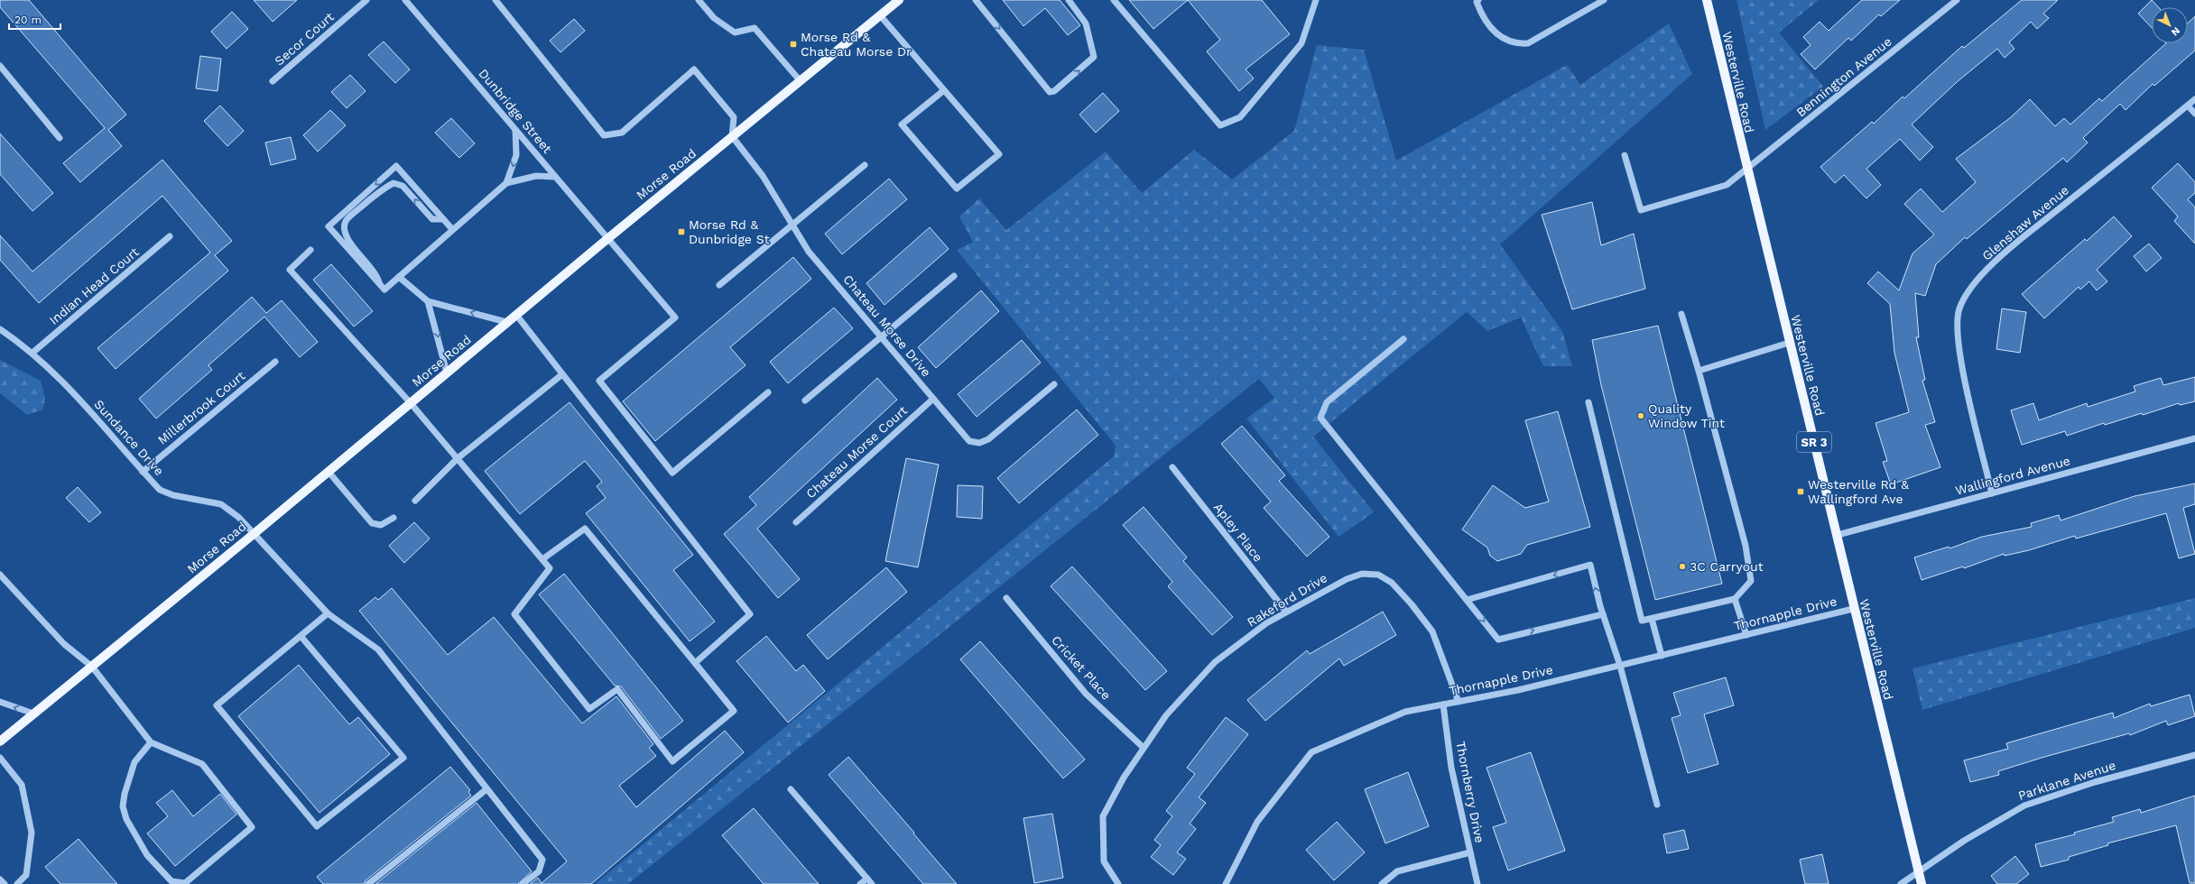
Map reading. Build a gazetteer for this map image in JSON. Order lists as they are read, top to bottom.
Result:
{
  "streets": {
    "main road": ["Westerville Road", "Morse Road", "SR 3"],
    "street": [
      "Secor Court",
      "Bennington Avenue",
      "Dunbridge Street",
      "Glenshaw Avenue",
      "Indian Head Court",
      "Chateau Morse Drive",
      "Millerbrook Court",
      "Sundance Drive",
      "Chateau Morse Court",
      "Wallingford Avenue",
      "Apley Place",
      "Rakeford Drive",
      "Thornapple Drive",
      "Cricket Place",
      "Parklane Avenue",
      "Thornberry Drive"
    ]
  },
  "crossings": [
    ["Bennington Avenue", "Westerville Road"],
    ["Westerville Road", "Wallingford Avenue"],
    ["Westerville Road", "Thornapple Drive"],
    ["Westerville Road", "Parklane Avenue"],
    ["Dunbridge Street", "Morse Road"],
    ["Morse Road", "Chateau Morse Drive"],
    ["Morse Road", "Sundance Drive"],
    ["Glenshaw Avenue", "Wallingford Avenue"],
    ["Indian Head Court", "Sundance Drive"],
    ["Chateau Morse Drive", "Chateau Morse Court"],
    ["Millerbrook Court", "Sundance Drive"],
    ["Apley Place", "Rakeford Drive"],
    ["Rakeford Drive", "Thornapple Drive"],
    ["Rakeford Drive", "Cricket Place"],
    ["Thornapple Drive", "Thornberry Drive"]
  ],
  "places": {
    "transit": ["Morse Rd & Chateau Morse Dr", "Morse Rd & Dunbridge St", "Westerville Rd & Wallingford Ave"],
    "other": ["Quality Window Tint", "3C Carryout"]
  },
  "scale_bar": "20 m",
  "north": "bottom right"
}
